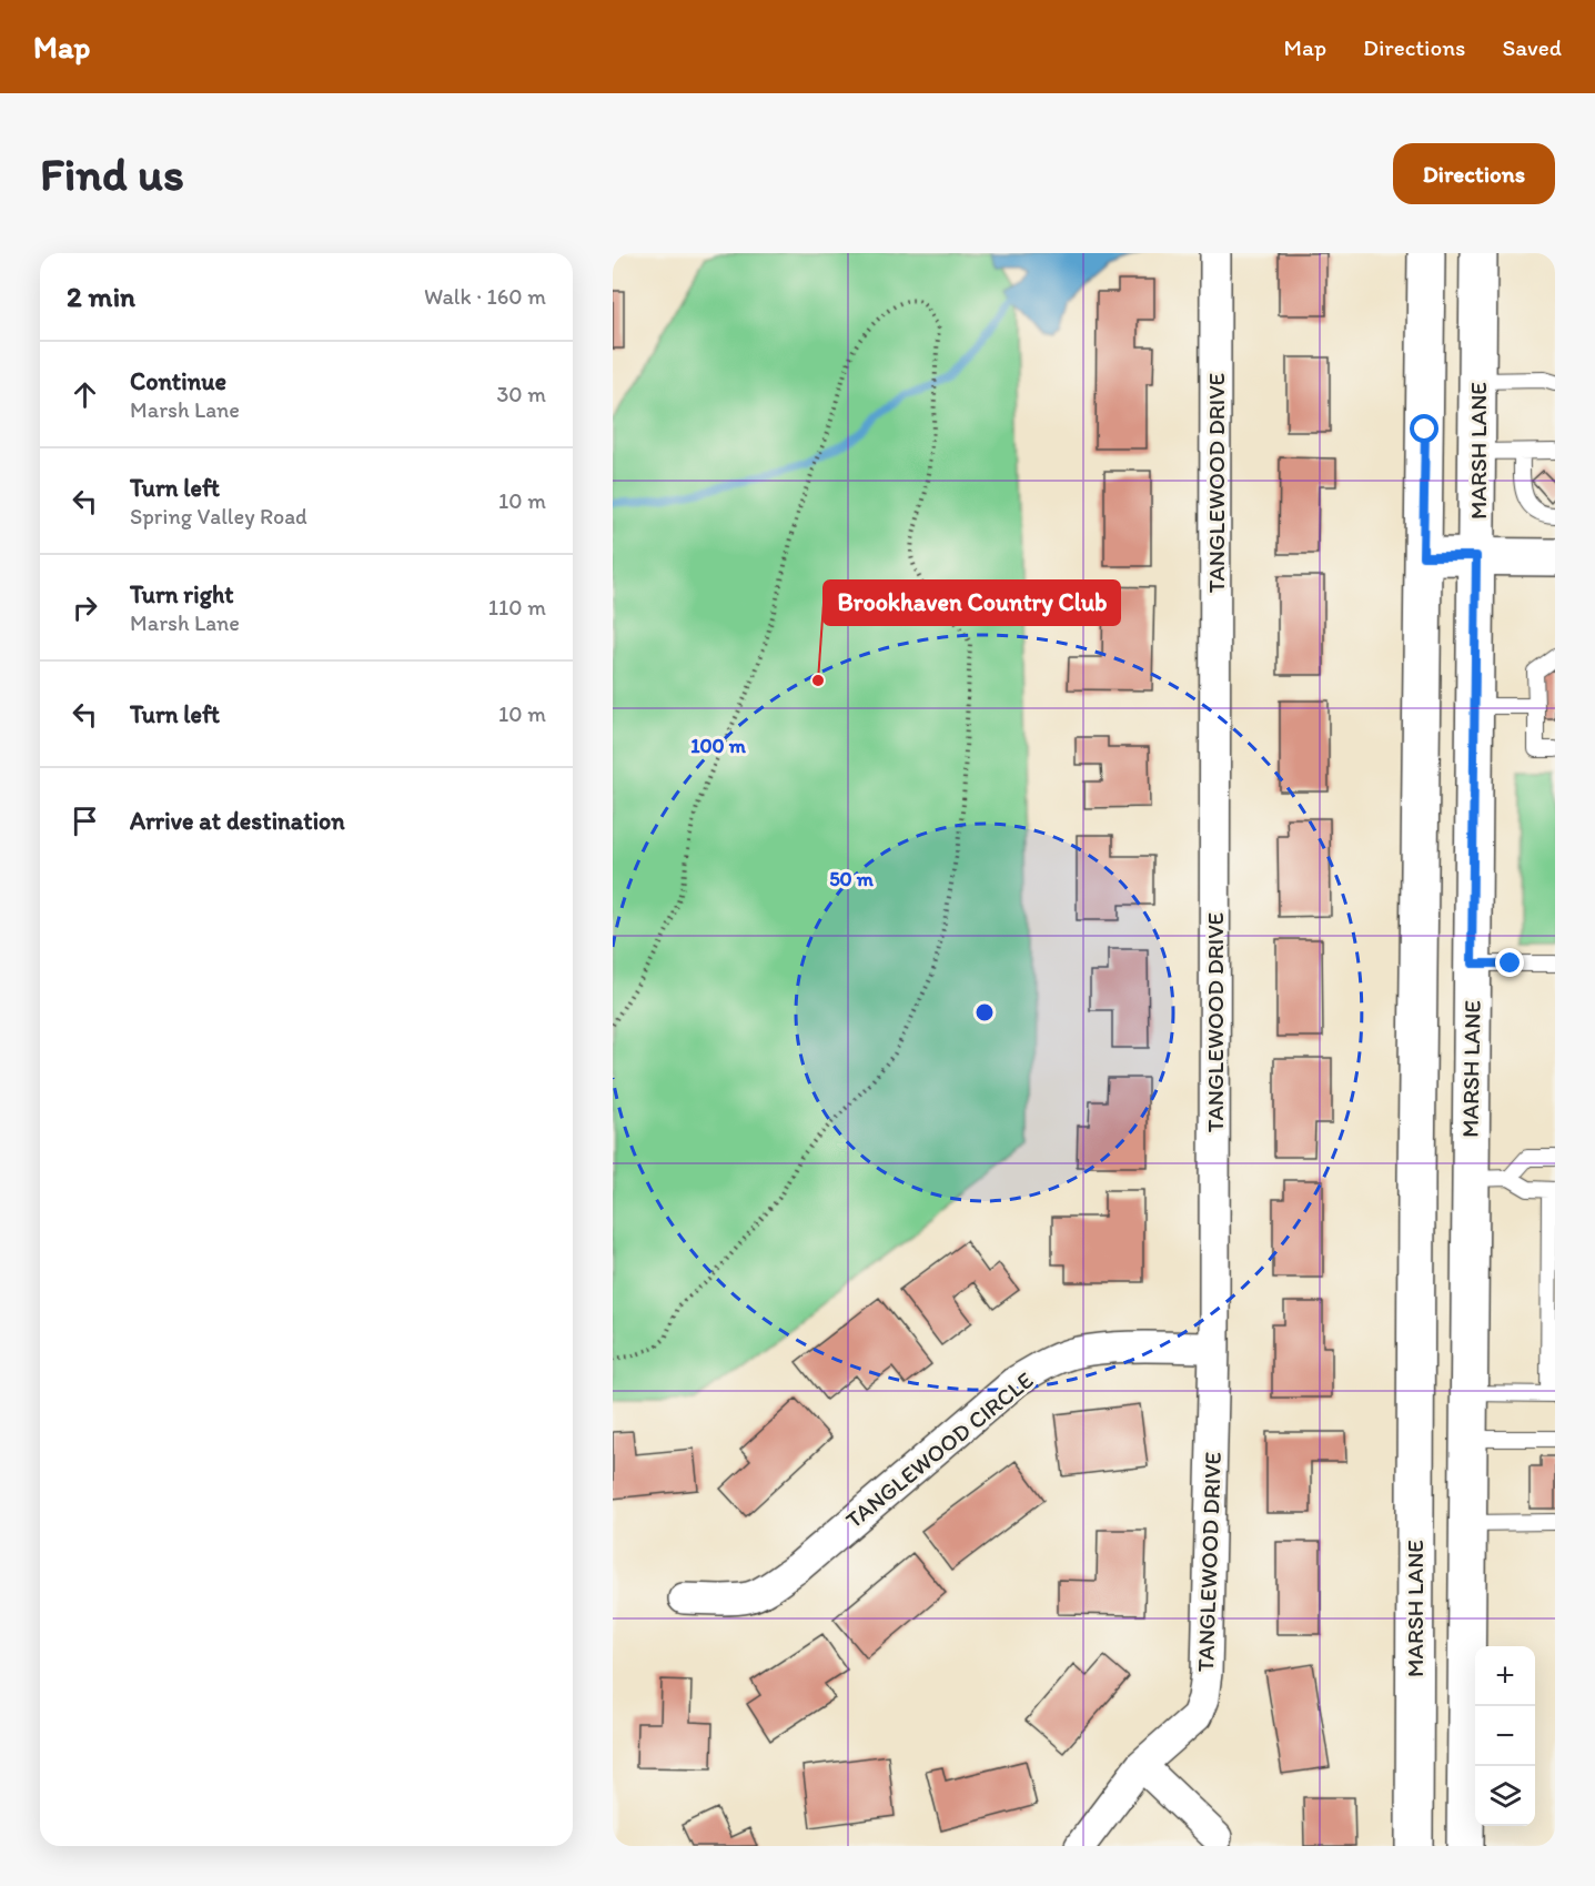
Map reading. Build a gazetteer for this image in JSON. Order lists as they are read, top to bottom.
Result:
{
  "streets": {
    "main road": ["MARSH LANE"],
    "street": ["TANGLEWOOD DRIVE", "TANGLEWOOD CIRCLE"]
  },
  "crossings": [
    ["TANGLEWOOD DRIVE", "TANGLEWOOD CIRCLE"]
  ],
  "places": ["Brookhaven Country Club"],
  "page": {
    "header": "Map",
    "nav": ["Map", "Directions", "Saved"],
    "buttons": "Directions",
    "title": "Find us",
    "heading": ["2 min", "Walk · 160 m"],
    "list": [
      ["Continue", "Marsh Lane", "30 m"],
      ["Turn left", "Spring Valley Road", "10 m"],
      ["Turn right", "Marsh Lane", "110 m"],
      ["Turn left", "10 m"],
      "Arrive at destination"
    ],
    "map_buttons": ["+", "−"]
  },
  "rings": ["100 m", "50 m"]
}
